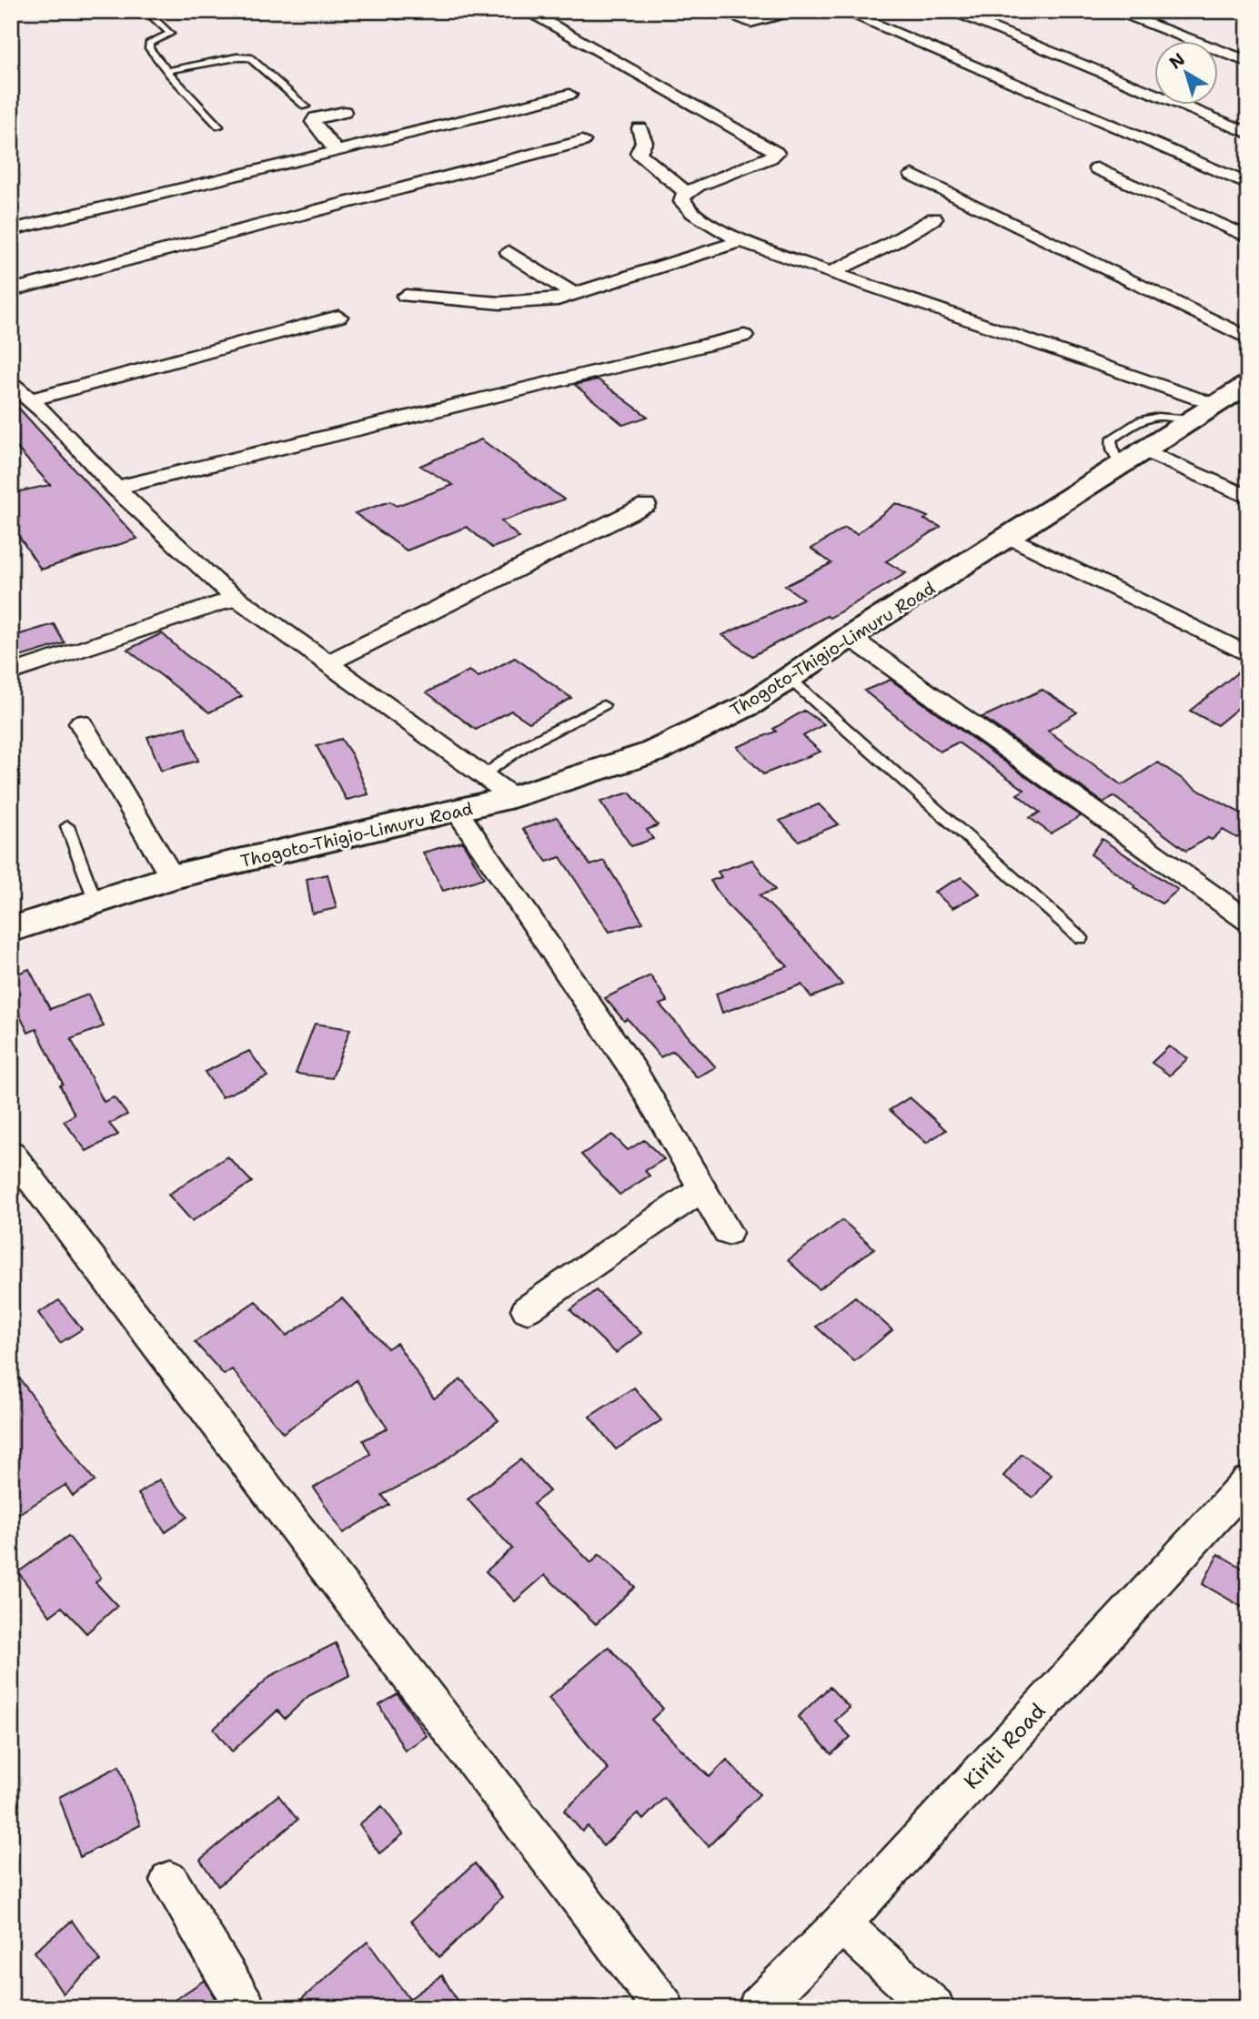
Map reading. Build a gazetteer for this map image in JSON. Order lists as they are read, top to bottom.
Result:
{
  "streets": {
    "highway": ["Thogoto-Thigio-Limuru Road"],
    "street": ["Kiriti Road"]
  },
  "north": "top left"
}
